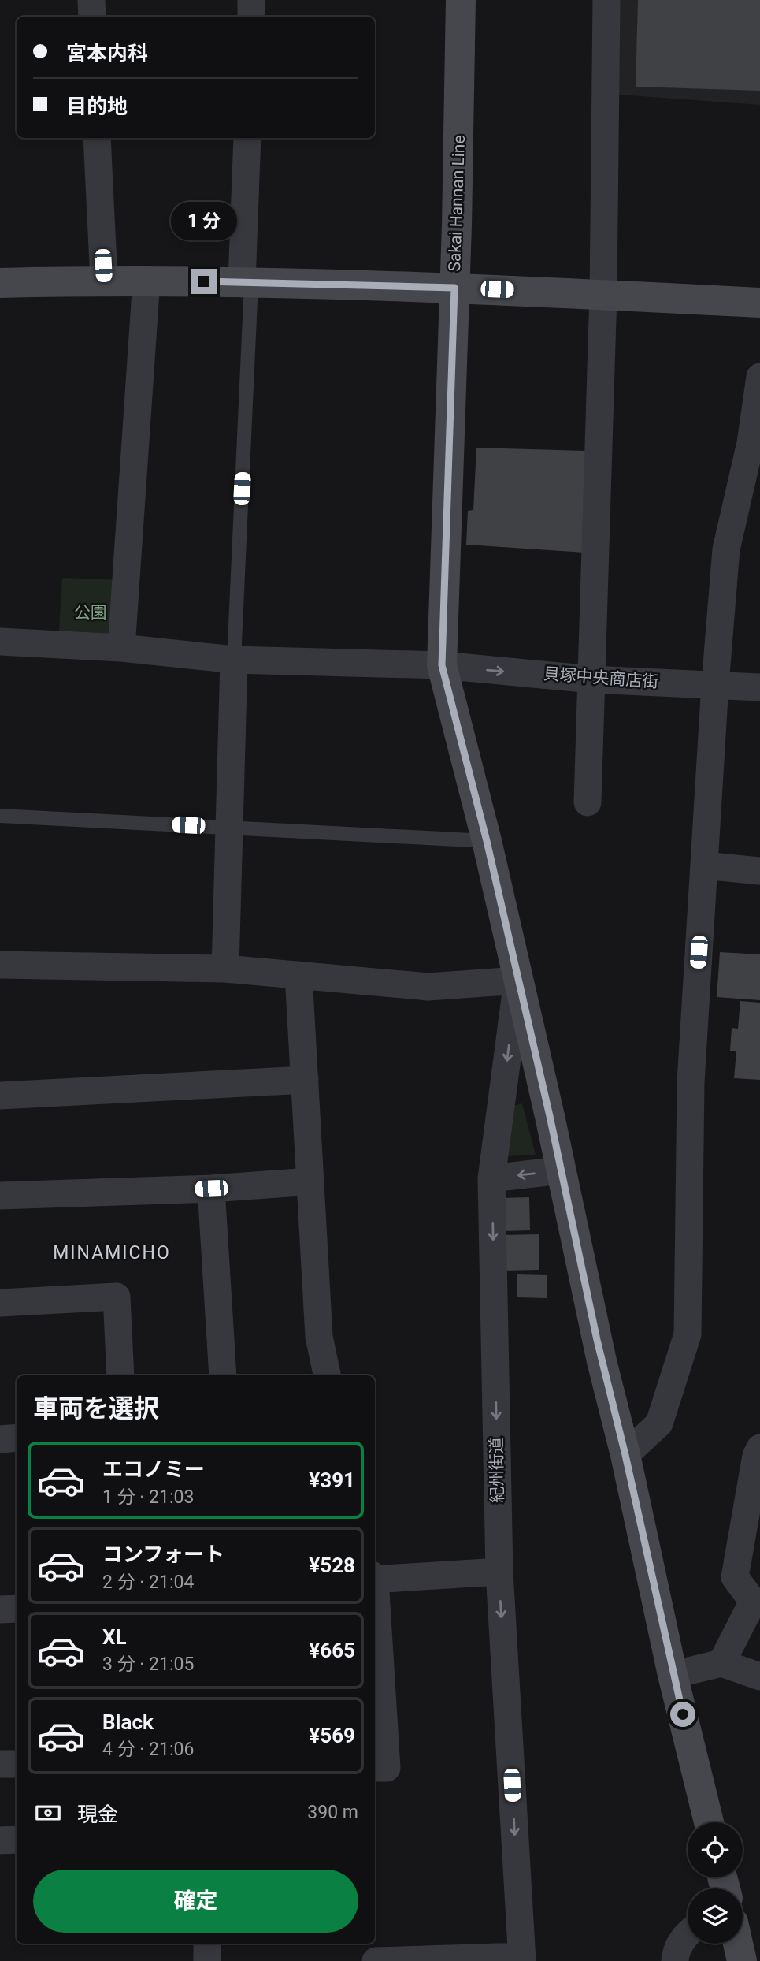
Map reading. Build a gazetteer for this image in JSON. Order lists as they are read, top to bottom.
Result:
{
  "streets": {
    "main road": ["Sakai Hannan Line"],
    "street": ["貝塚中央商店街", "紀州街道"]
  },
  "crossings": [
    ["Sakai Hannan Line", "貝塚中央商店街"],
    ["Sakai Hannan Line", "紀州街道"]
  ],
  "districts": ["MINAMICHO"],
  "parks": ["公園"],
  "page": {
    "banner": ["宮本内科", "目的地"],
    "bubble": "1 分",
    "heading": "車両を選択",
    "list": [
      {
        "name": "エコノミー",
        "note": "1 分 · 21:03",
        "value": "¥391"
      },
      {
        "name": "コンフォート",
        "note": "2 分 · 21:04",
        "value": "¥528"
      },
      {
        "name": "XL",
        "note": "3 分 · 21:05",
        "value": "¥665"
      },
      {
        "name": "Black",
        "note": "4 分 · 21:06",
        "value": "¥569"
      }
    ],
    "pay": ["現金", "390 m"],
    "buttons": "確定"
  }
}
